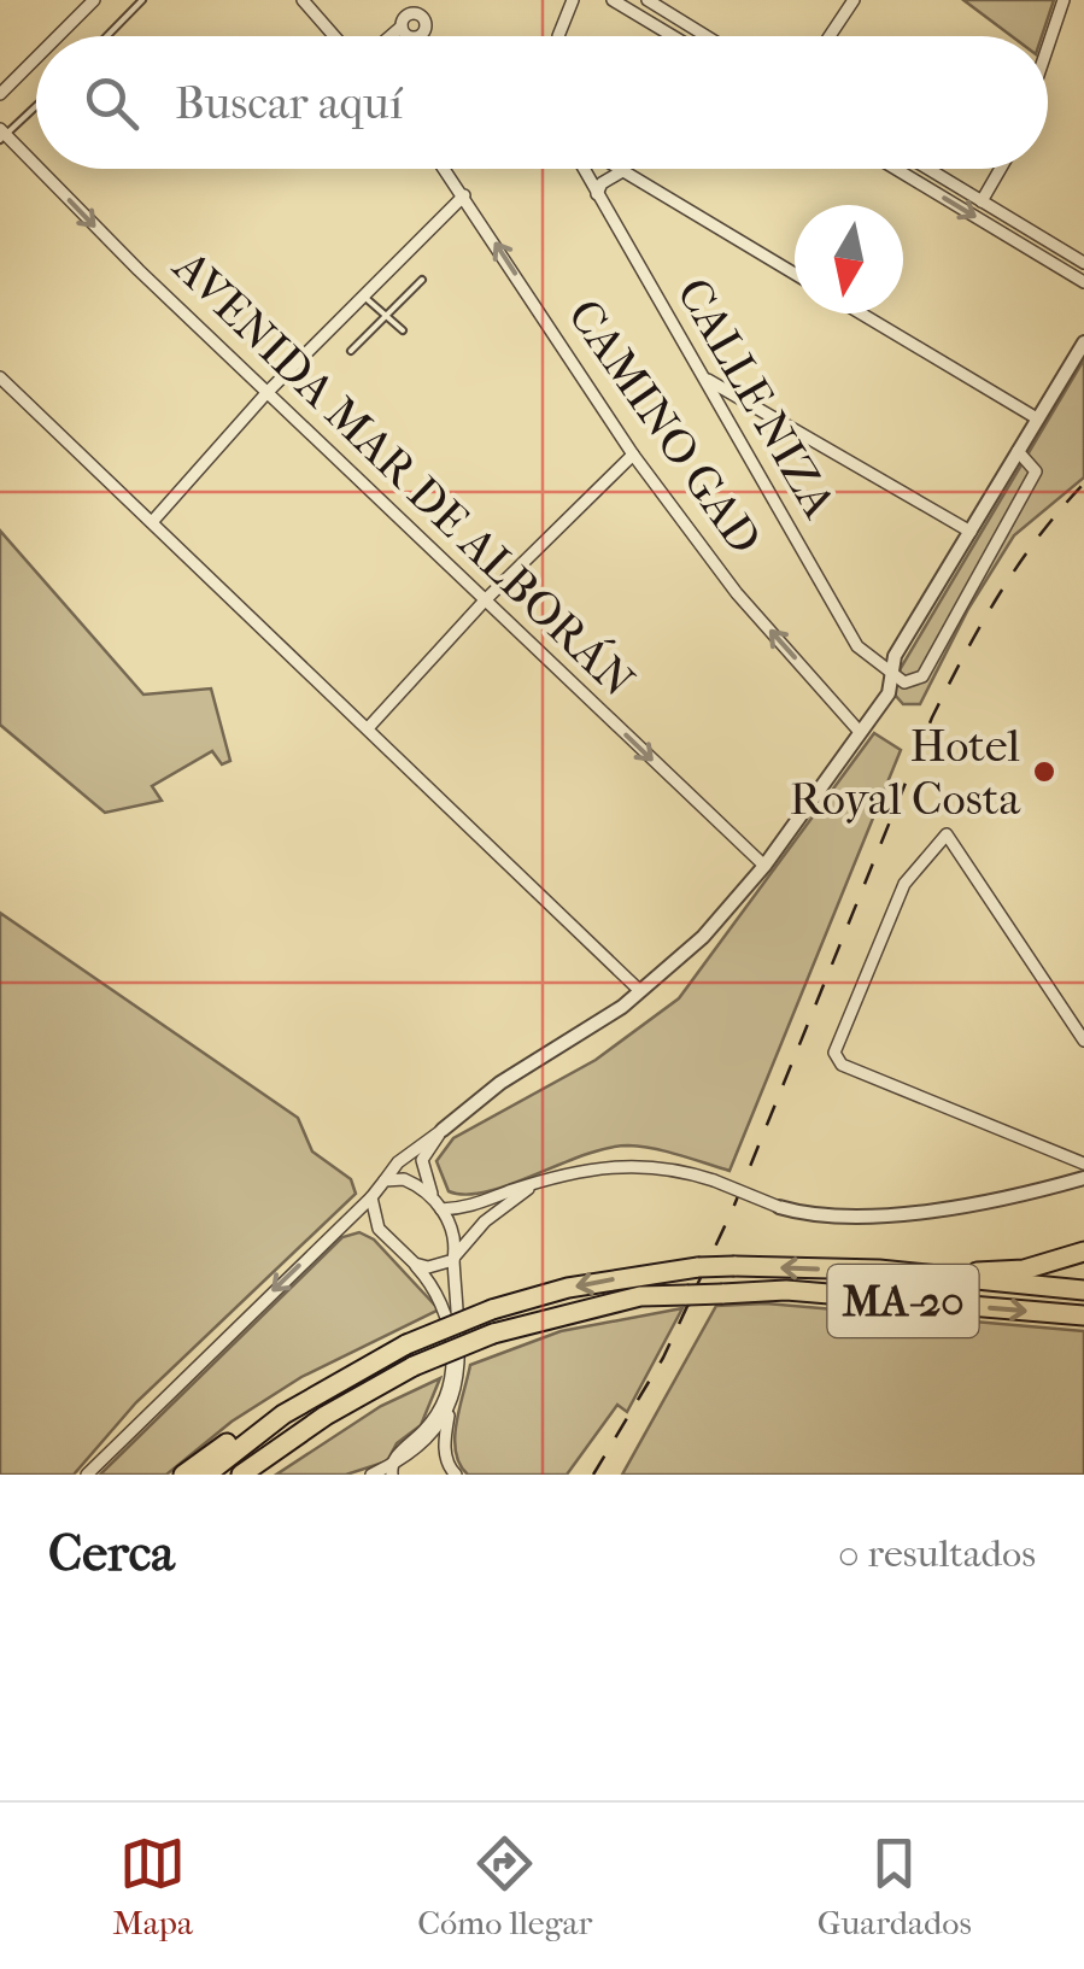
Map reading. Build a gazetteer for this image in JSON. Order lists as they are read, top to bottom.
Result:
{
  "streets": {
    "highway": ["MA-20"],
    "street": ["CALLE NIZA", "CAMINO GAD", "AVENIDA MAR DE ALBORÁN"]
  },
  "one_way": ["CAMINO GAD", "AVENIDA MAR DE ALBORÁN"],
  "places": ["Hotel Royal Costa"],
  "north": "bottom",
  "page": {
    "search": "Buscar aquí",
    "heading": ["Cerca", "0 resultados"],
    "nav": ["Mapa", "Cómo llegar", "Guardados"]
  }
}
